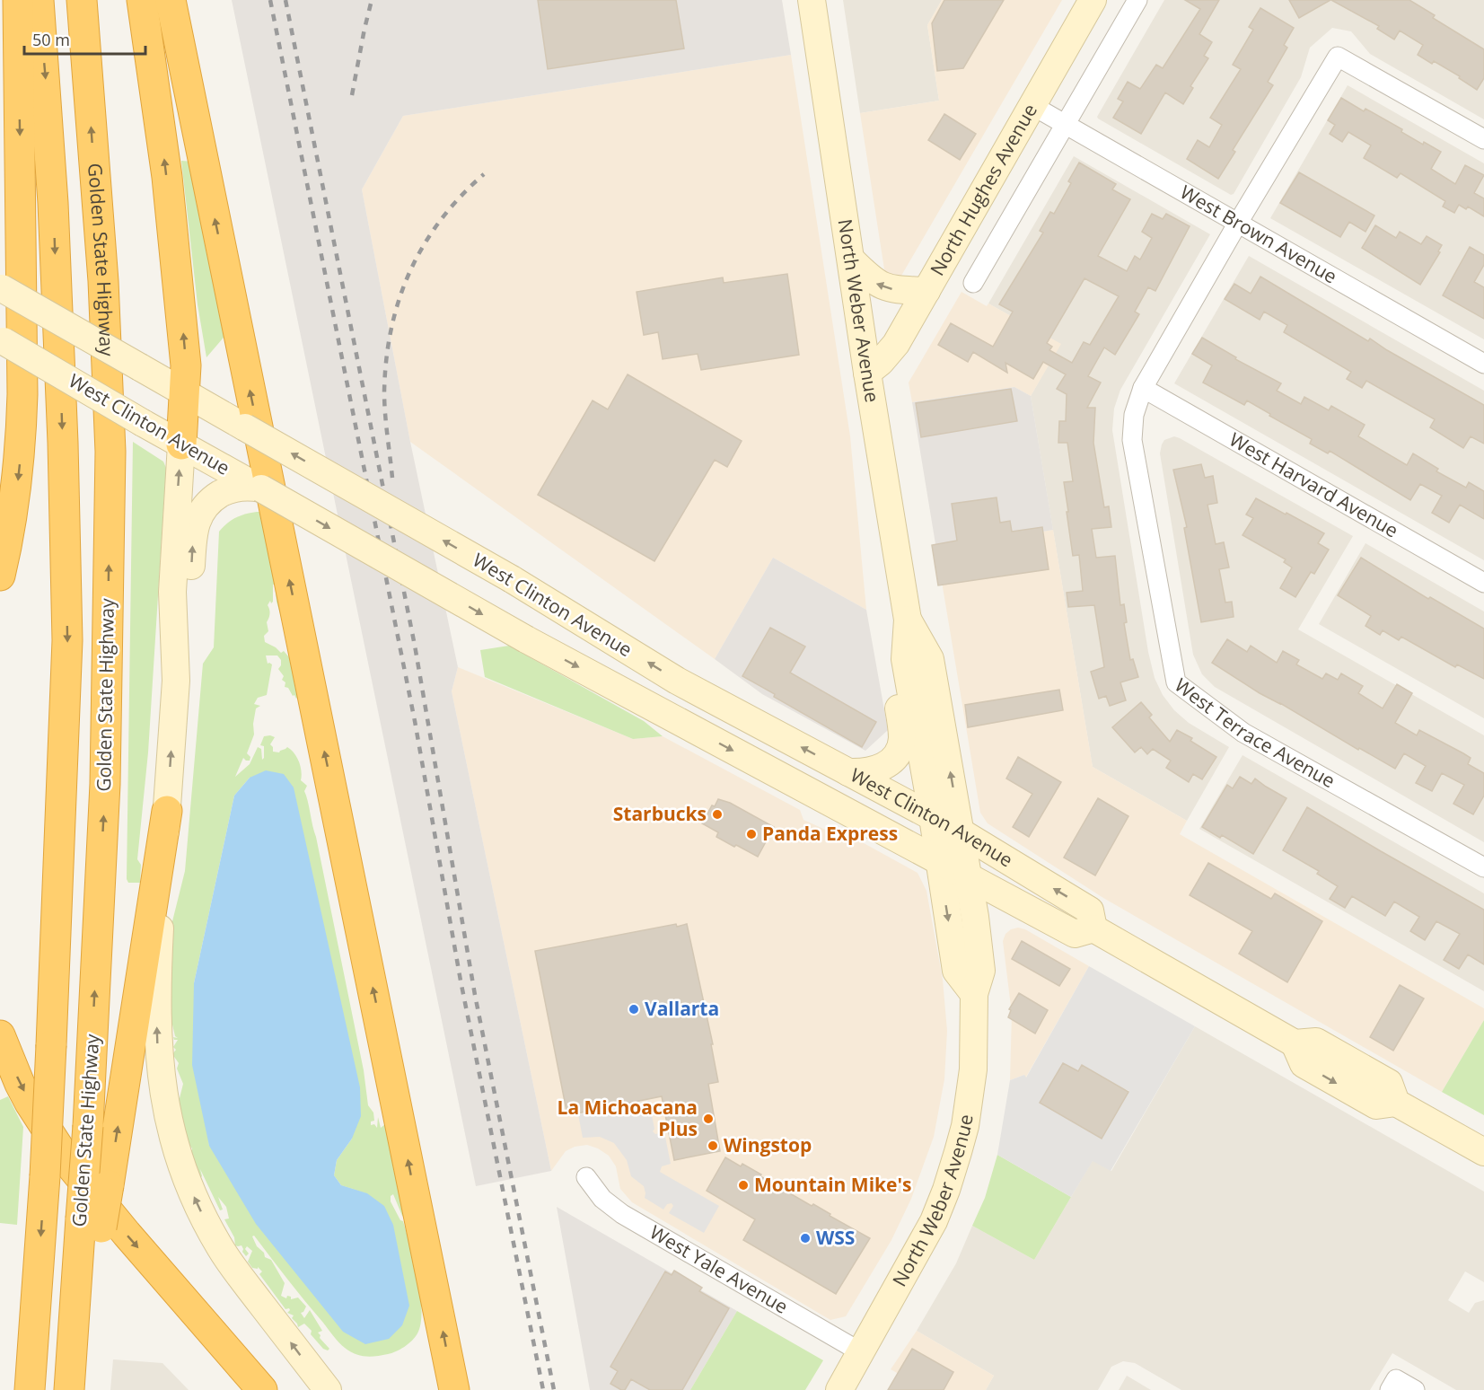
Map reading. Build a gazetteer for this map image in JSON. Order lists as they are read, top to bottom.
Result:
{
  "streets": {
    "highway": ["Golden State Highway"],
    "main road": ["North Hughes Avenue", "North Weber Avenue", "West Clinton Avenue"],
    "street": [
      "West Brown Avenue",
      "West Harvard Avenue",
      "West Terrace Avenue",
      "West Yale Avenue"
    ]
  },
  "crossings": [
    ["North Hughes Avenue", "West Brown Avenue"],
    ["North Hughes Avenue", "North Weber Avenue"],
    ["West Brown Avenue", "West Terrace Avenue"],
    ["North Weber Avenue", "West Clinton Avenue"],
    ["North Weber Avenue", "West Yale Avenue"],
    ["West Harvard Avenue", "West Terrace Avenue"]
  ],
  "places": [
    "Starbucks",
    "Panda Express",
    "Vallarta",
    "La Michoacana Plus",
    "Wingstop",
    "Mountain Mike's",
    "WSS"
  ],
  "scale_bar": "50 m"
}
